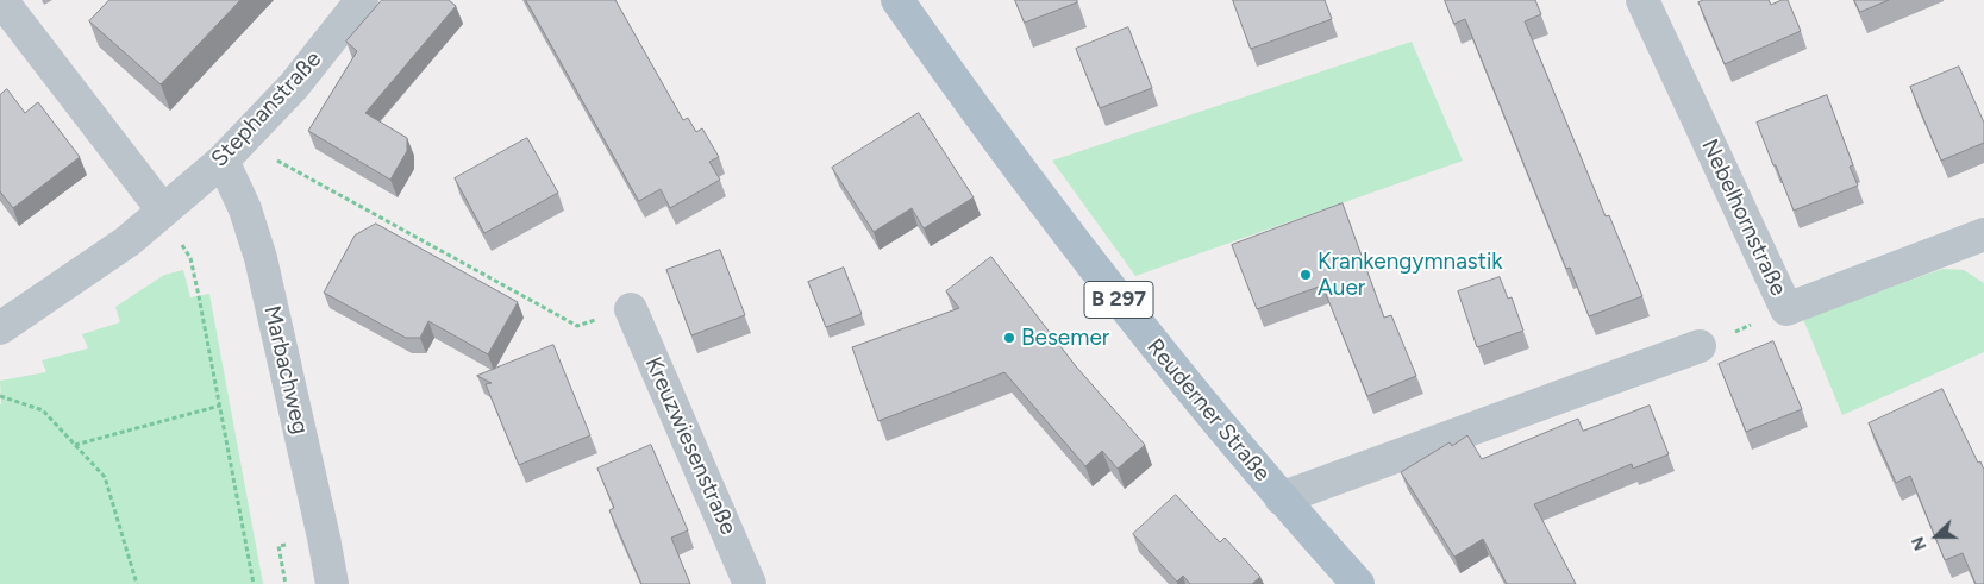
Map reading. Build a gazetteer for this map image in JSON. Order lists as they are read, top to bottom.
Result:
{
  "streets": {
    "main road": ["B 297", "Reuderner Straße"],
    "street": [
      "Stephanstraße",
      "Nebelhornstraße",
      "Marbachweg",
      "Kreuzwiesenstraße"
    ]
  },
  "crossings": [
    ["Stephanstraße", "Marbachweg"]
  ],
  "places": ["Krankengymnastik Auer", "Besemer"],
  "north": "left"
}
